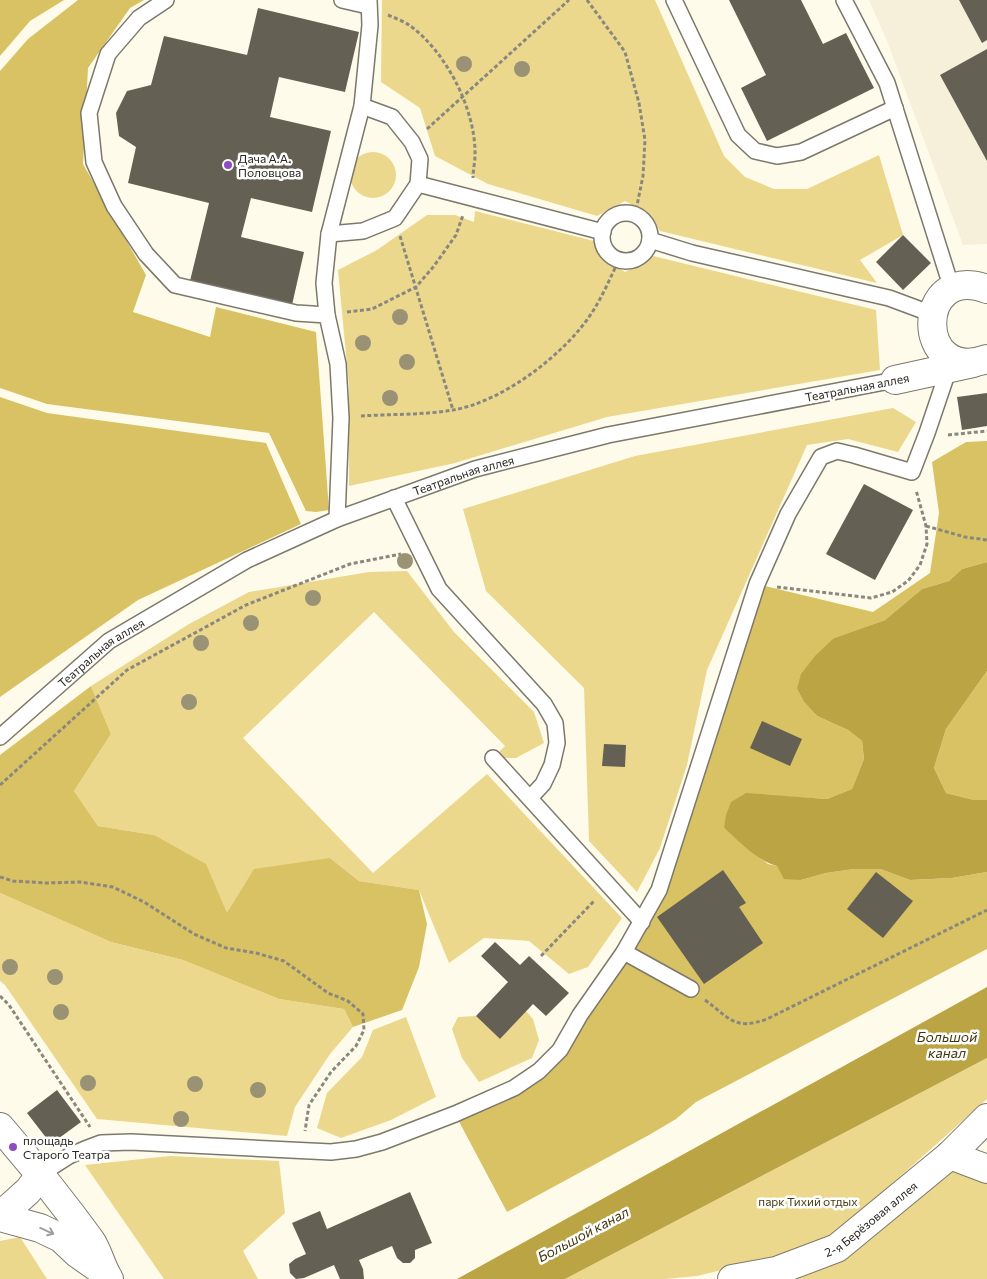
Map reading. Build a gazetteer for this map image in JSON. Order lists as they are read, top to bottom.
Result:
{
  "streets": {
    "street": ["Театральная аллея", "2-я Берёзовая аллея"]
  },
  "water": ["Большой канал"],
  "parks": ["парк Тихий отдых"],
  "places": ["Дача А.А. Половцова", "площадь Старого Театра"]
}
